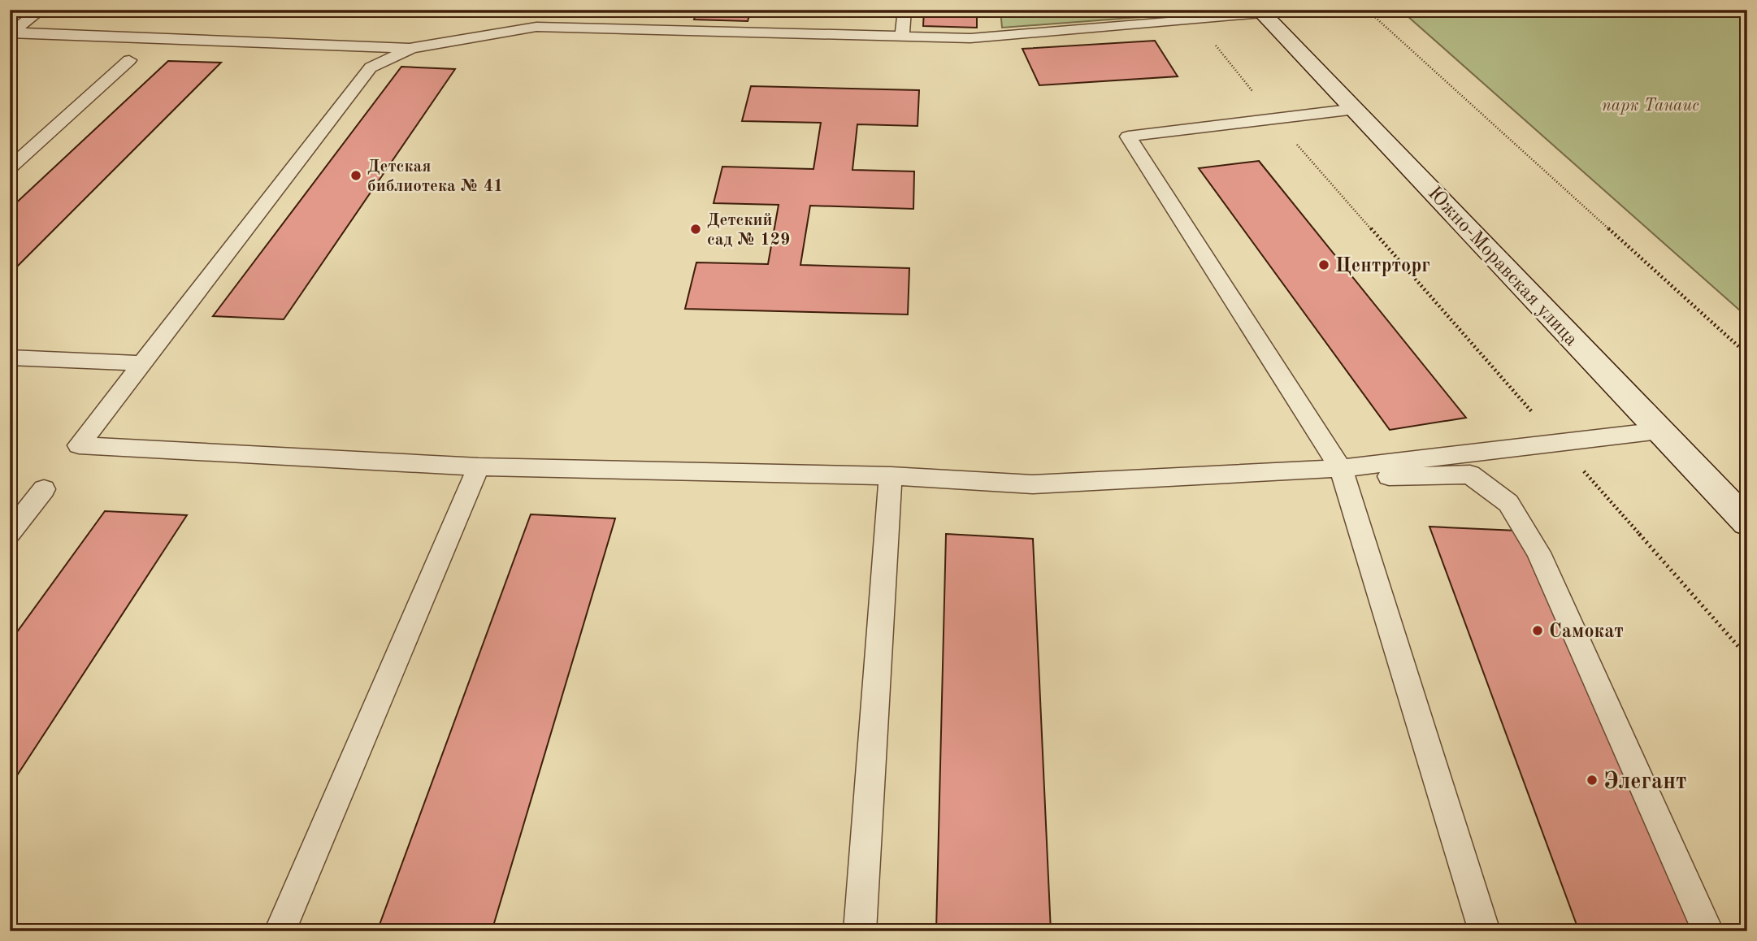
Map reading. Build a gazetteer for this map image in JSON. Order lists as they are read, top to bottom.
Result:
{
  "streets": {
    "main road": ["Южно-Моравская улица"]
  },
  "parks": ["парк Танаис"],
  "places": [
    "Детская библиотека № 41",
    "Детский сад № 129",
    "Центрторг",
    "Самокат",
    "Элегант"
  ]
}
